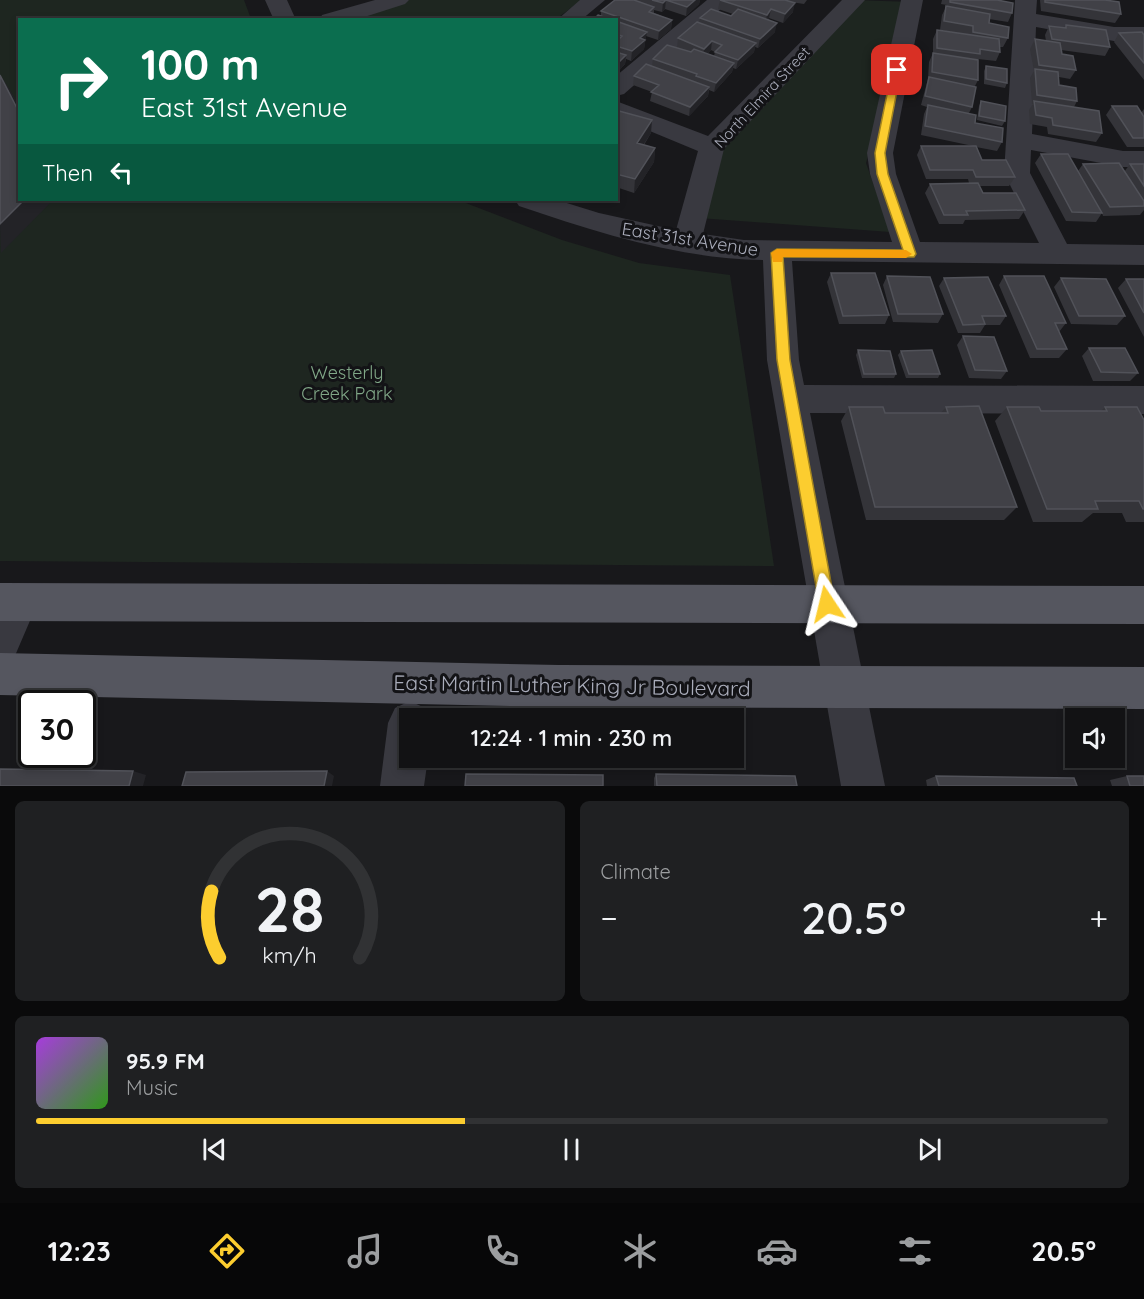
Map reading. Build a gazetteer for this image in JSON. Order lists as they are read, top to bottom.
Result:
{
  "streets": {
    "main road": ["East Martin Luther King Jr Boulevard"],
    "street": ["North Elmira Street", "East 31st Avenue"]
  },
  "crossings": [
    ["North Elmira Street", "East 31st Avenue"]
  ],
  "parks": ["Westerly Creek Park"],
  "page": {
    "turn": ["100 m", "East 31st Avenue"],
    "then": "Then",
    "limit": "30",
    "trip": "12:24 · 1 min · 230 m",
    "tile": "Climate",
    "heat": ["−", "20.5°", "+"],
    "song": ["95.9 FM", "Music"],
    "tabs": ["12:23", "20.5°"],
    "gauge": ["28", "km/h"]
  }
}
